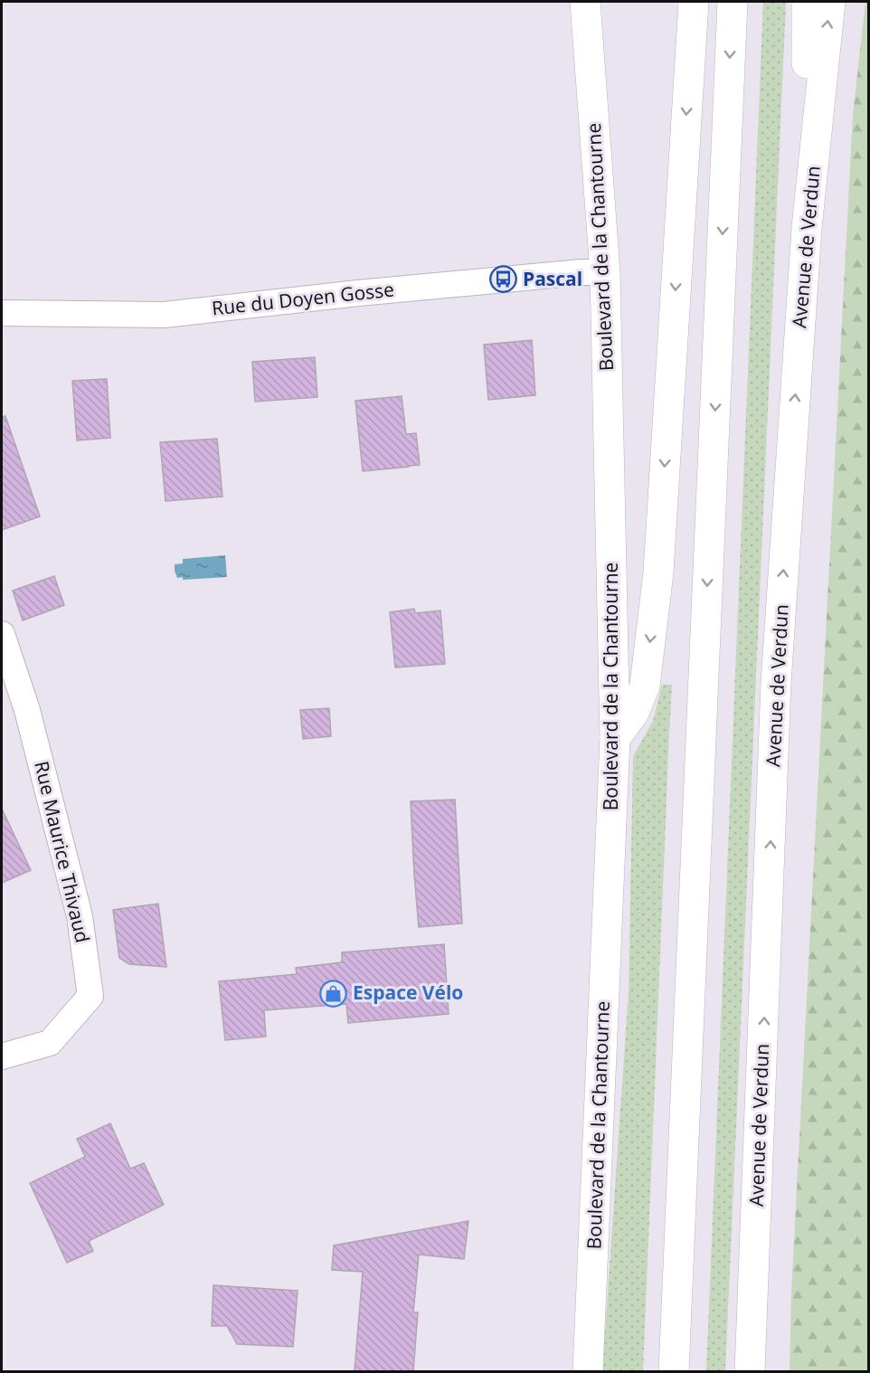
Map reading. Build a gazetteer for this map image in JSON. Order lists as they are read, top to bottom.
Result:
{
  "streets": {
    "main road": ["Boulevard de la Chantourne", "Avenue de Verdun"],
    "street": ["Rue du Doyen Gosse", "Rue Maurice Thivaud"]
  },
  "crossings": [
    ["Boulevard de la Chantourne", "Rue du Doyen Gosse"]
  ],
  "places": {
    "bus stop": ["Pascal"],
    "shop": ["Espace Vélo"]
  }
}
